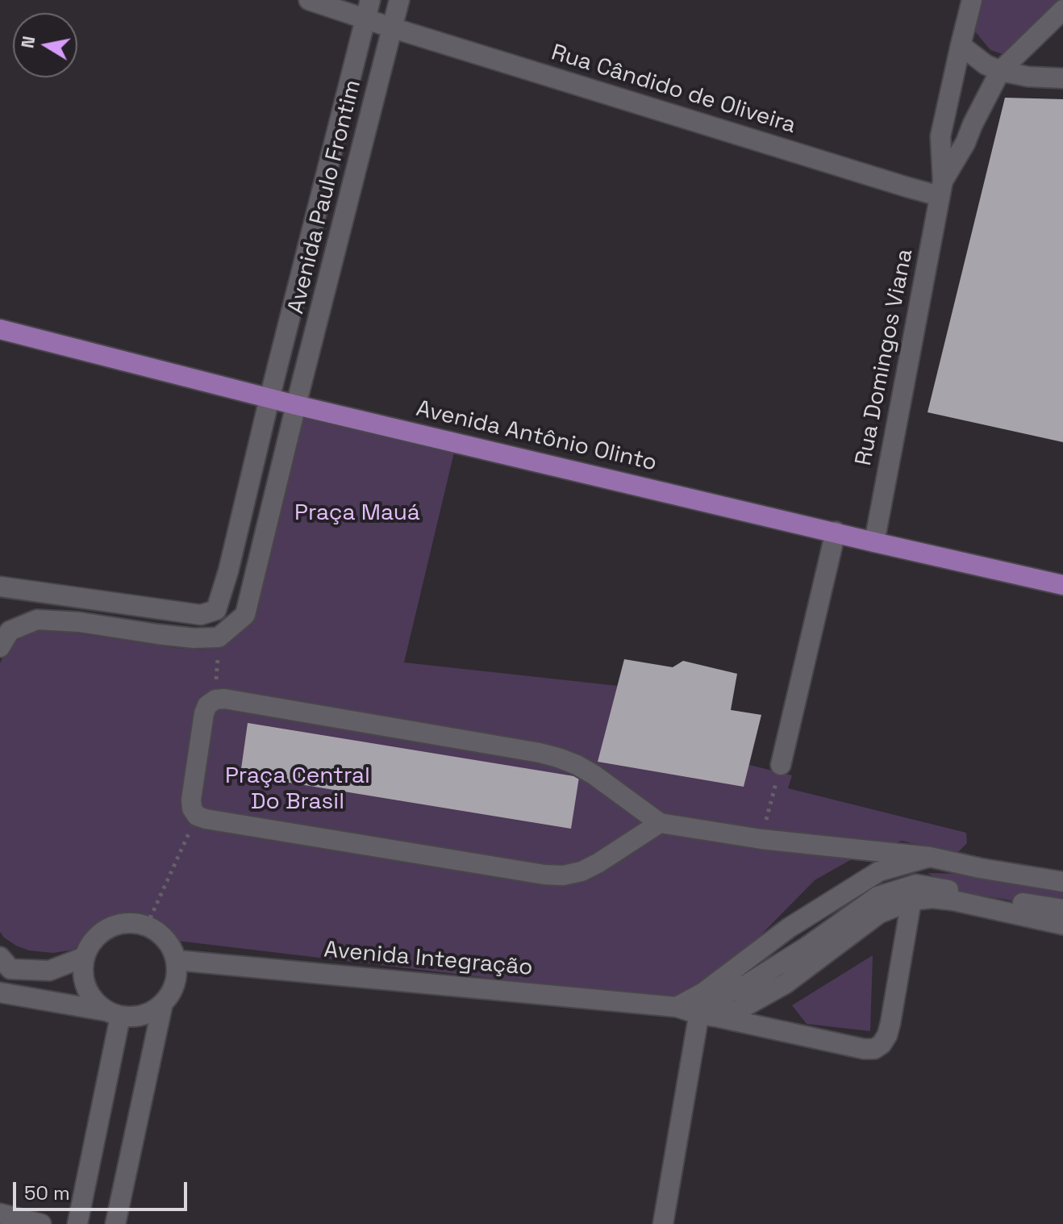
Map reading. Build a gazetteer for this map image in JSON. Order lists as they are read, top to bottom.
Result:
{
  "streets": {
    "main road": ["Avenida Antônio Olinto"],
    "street": [
      "Rua Cândido de Oliveira",
      "Avenida Paulo Frontim",
      "Rua Domingos Viana",
      "Avenida Integração"
    ]
  },
  "crossings": [
    ["Rua Cândido de Oliveira", "Avenida Paulo Frontim"],
    ["Rua Cândido de Oliveira", "Rua Domingos Viana"],
    ["Avenida Paulo Frontim", "Avenida Antônio Olinto"],
    ["Rua Domingos Viana", "Avenida Antônio Olinto"]
  ],
  "parks": ["Praça Mauá", "Praça Central Do Brasil"],
  "scale_bar": "50 m",
  "north": "left"
}
